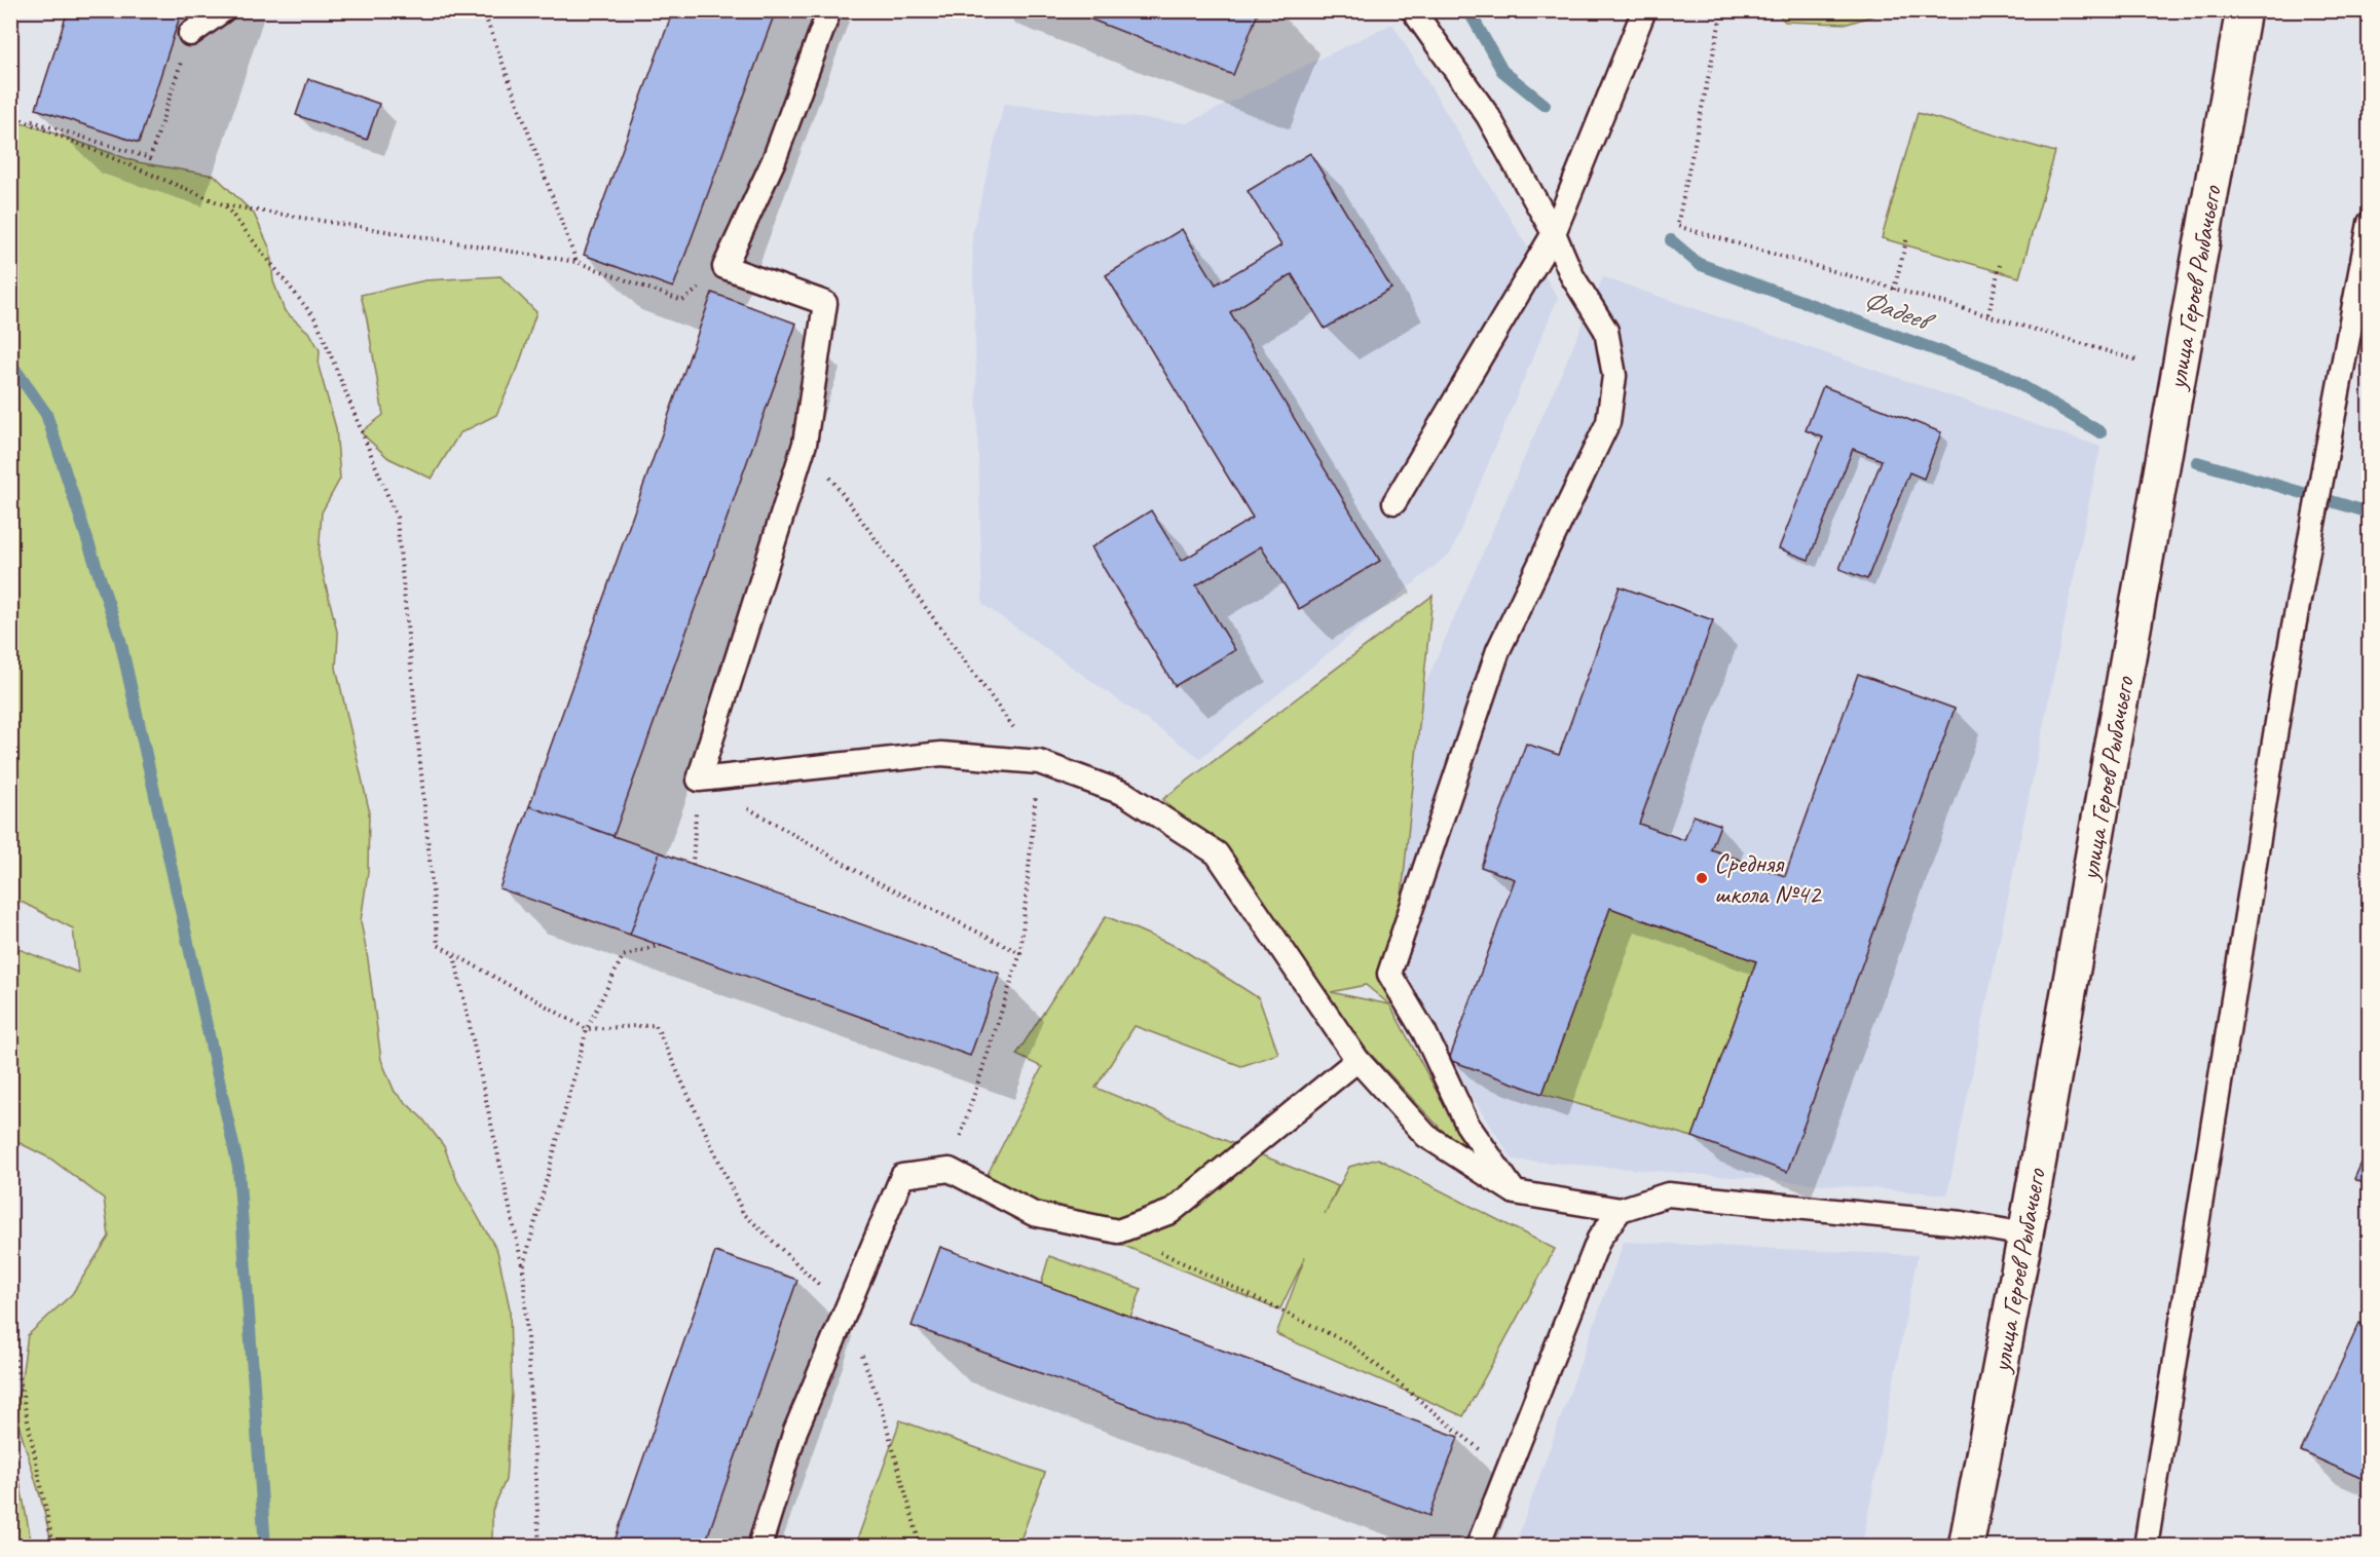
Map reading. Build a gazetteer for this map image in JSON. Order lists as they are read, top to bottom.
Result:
{
  "streets": {
    "street": ["улица Героев Рыбачьего"]
  },
  "water": ["Фадеев"],
  "places": ["Средняя школа №42"]
}
